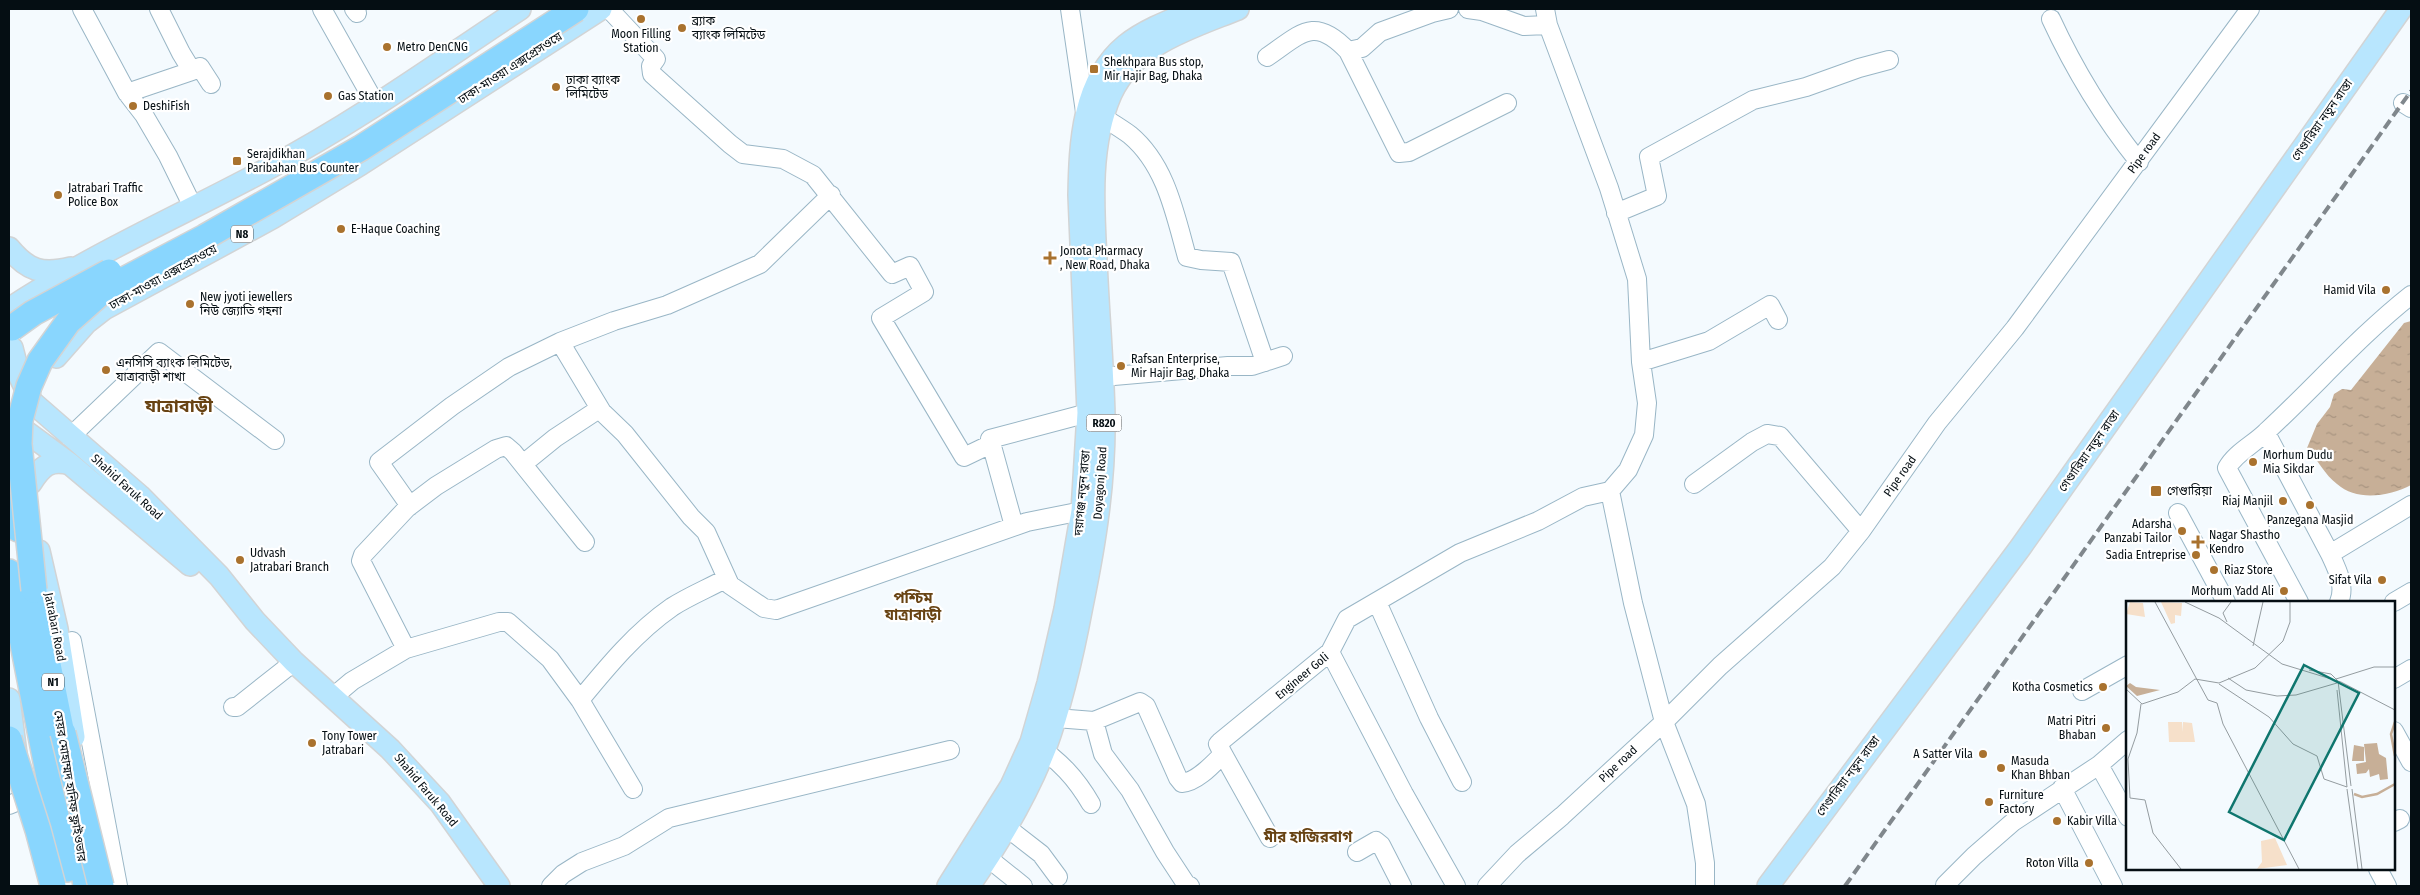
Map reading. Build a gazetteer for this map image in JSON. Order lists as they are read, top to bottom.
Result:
{
  "streets": {
    "highway": ["N1", "মেয়র মোহাম্মদ হানিফ ফ্লাইওভার"],
    "main road": [
      "ঢাকা-মাওয়া এক্সপ্রেসওয়ে",
      "গেণ্ডারিয়া নতুন রাস্তা",
      "N8",
      "R820",
      "Doyagonj Road",
      "Shahid Faruk Road",
      "দয়াগঞ্জ নতুন রাস্তা",
      "Jatrabari Road"
    ],
    "street": ["Pipe road", "Engineer Goli"]
  },
  "crossings": [
    ["ঢাকা-মাওয়া এক্সপ্রেসওয়ে", "Shahid Faruk Road"],
    ["ঢাকা-মাওয়া এক্সপ্রেসওয়ে", "Jatrabari Road"],
    ["ঢাকা-মাওয়া এক্সপ্রেসওয়ে", "মেয়র মোহাম্মদ হানিফ ফ্লাইওভার"],
    ["R820", "দয়াগঞ্জ নতুন রাস্তা"],
    ["Doyagonj Road", "দয়াগঞ্জ নতুন রাস্তা"]
  ],
  "districts": ["যাত্রাবাড়ী", "পশ্চিম যাত্রাবাড়ী", "মীর হাজিরবাগ"],
  "places": {
    "other": [
      "Moon Filling Station",
      "ব্র্যাক ব্যাংক লিমিটেড",
      "Metro DenCNG",
      "ঢাকা ব্যাংক লিমিটেড",
      "Gas Station",
      "DeshiFish",
      "Jatrabari Traffic Police Box",
      "E-Haque Coaching",
      "Hamid Vila",
      "New jyoti jewellers নিউ জ্যোতি গহনা",
      "Rafsan Enterprise, Mir Hajir Bag, Dhaka",
      "এনসিসি ব্যাংক লিমিটেড, যাত্রাবাড়ী শাখা",
      "Morhum Dudu Mia Sikdar",
      "Riaj Manjil",
      "Panzegana Masjid",
      "Adarsha Panzabi Tailor",
      "Sadia Entreprise",
      "Udvash Jatrabari Branch",
      "Riaz Store",
      "Sifat Vila",
      "Morhum Yadd Ali",
      "Kotha Cosmetics",
      "Matri Pitri Bhaban",
      "Tony Tower Jatrabari",
      "A Satter Vila",
      "Masuda Khan Bhban",
      "Furniture Factory",
      "Kabir Villa",
      "Roton Villa"
    ],
    "transit": ["Shekhpara Bus stop, Mir Hajir Bag, Dhaka", "Serajdikhan Paribahan Bus Counter", "গেণ্ডারিয়া"],
    "health": ["Jonota Pharmacy , New Road, Dhaka", "Nagar Shastho Kendro"]
  }
}
